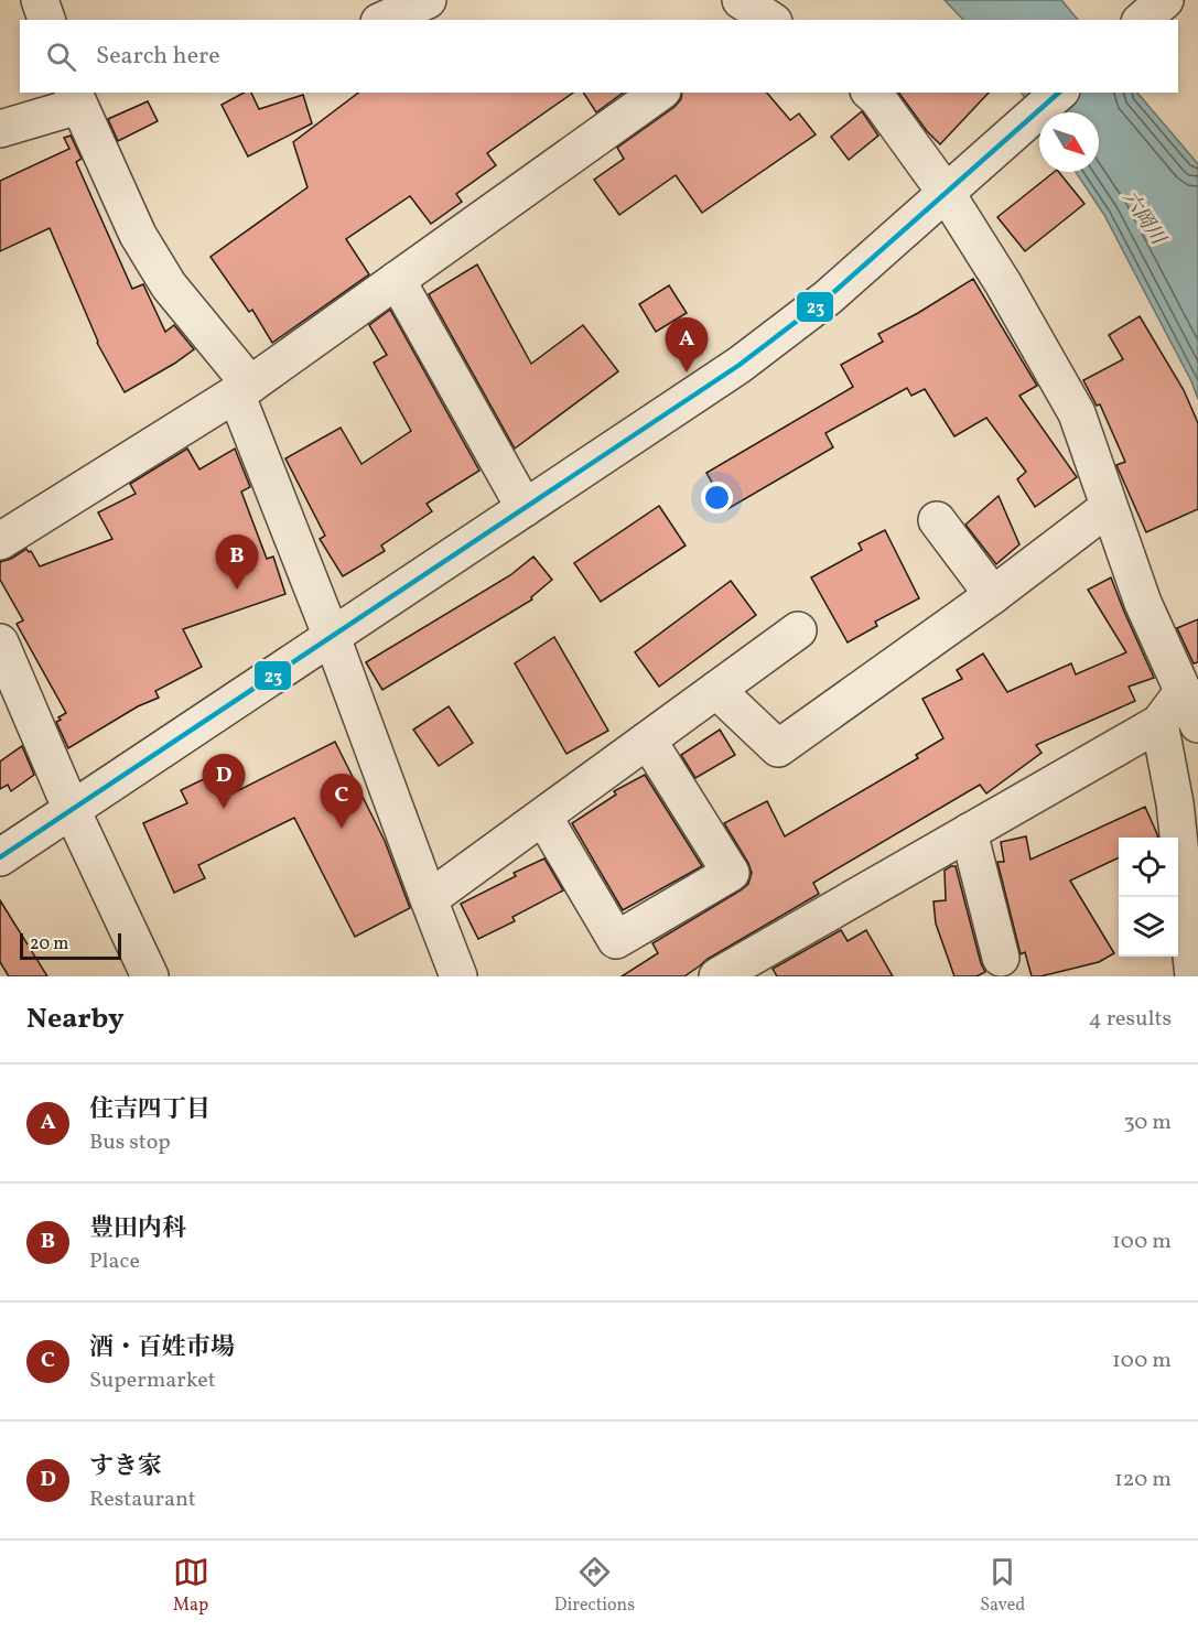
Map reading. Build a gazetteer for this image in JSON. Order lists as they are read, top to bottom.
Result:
{
  "water": ["六岡川"],
  "lines": ["transit line 23"],
  "scale_bar": "20 m",
  "north": "bottom right",
  "page": {
    "search": "Search here",
    "pins": [
      "A",
      "B",
      "D",
      "C"
    ],
    "scale": "20 m",
    "heading": ["Nearby", "4 results"],
    "list": [
      {
        "mark": "A",
        "name": "住吉四丁目",
        "note": "Bus stop",
        "value": "30 m"
      },
      {
        "mark": "B",
        "name": "豊田内科",
        "note": "Place",
        "value": "100 m"
      },
      {
        "mark": "C",
        "name": "酒・百姓市場",
        "note": "Supermarket",
        "value": "100 m"
      },
      {
        "mark": "D",
        "name": "すき家",
        "note": "Restaurant",
        "value": "120 m"
      }
    ],
    "nav": ["Map", "Directions", "Saved"]
  }
}
